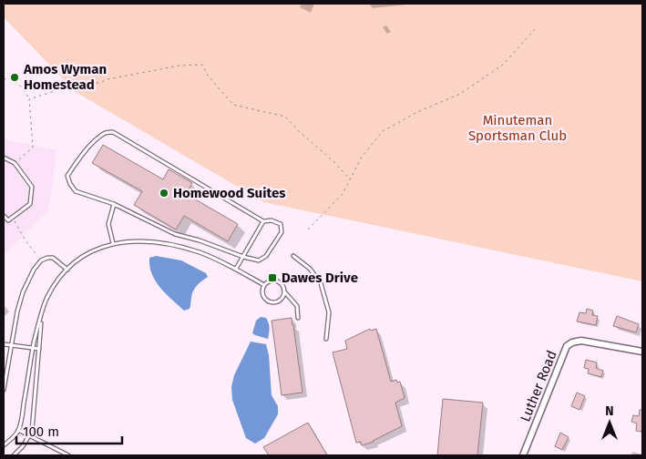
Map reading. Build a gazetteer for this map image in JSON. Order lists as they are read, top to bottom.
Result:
{
  "streets": {
    "street": ["Luther Road"]
  },
  "parks": ["Minuteman Sportsman Club"],
  "places": {
    "other": ["Amos Wyman Homestead", "Homewood Suites"],
    "transit": ["Dawes Drive"]
  },
  "scale_bar": "100 m",
  "north": "top"
}
